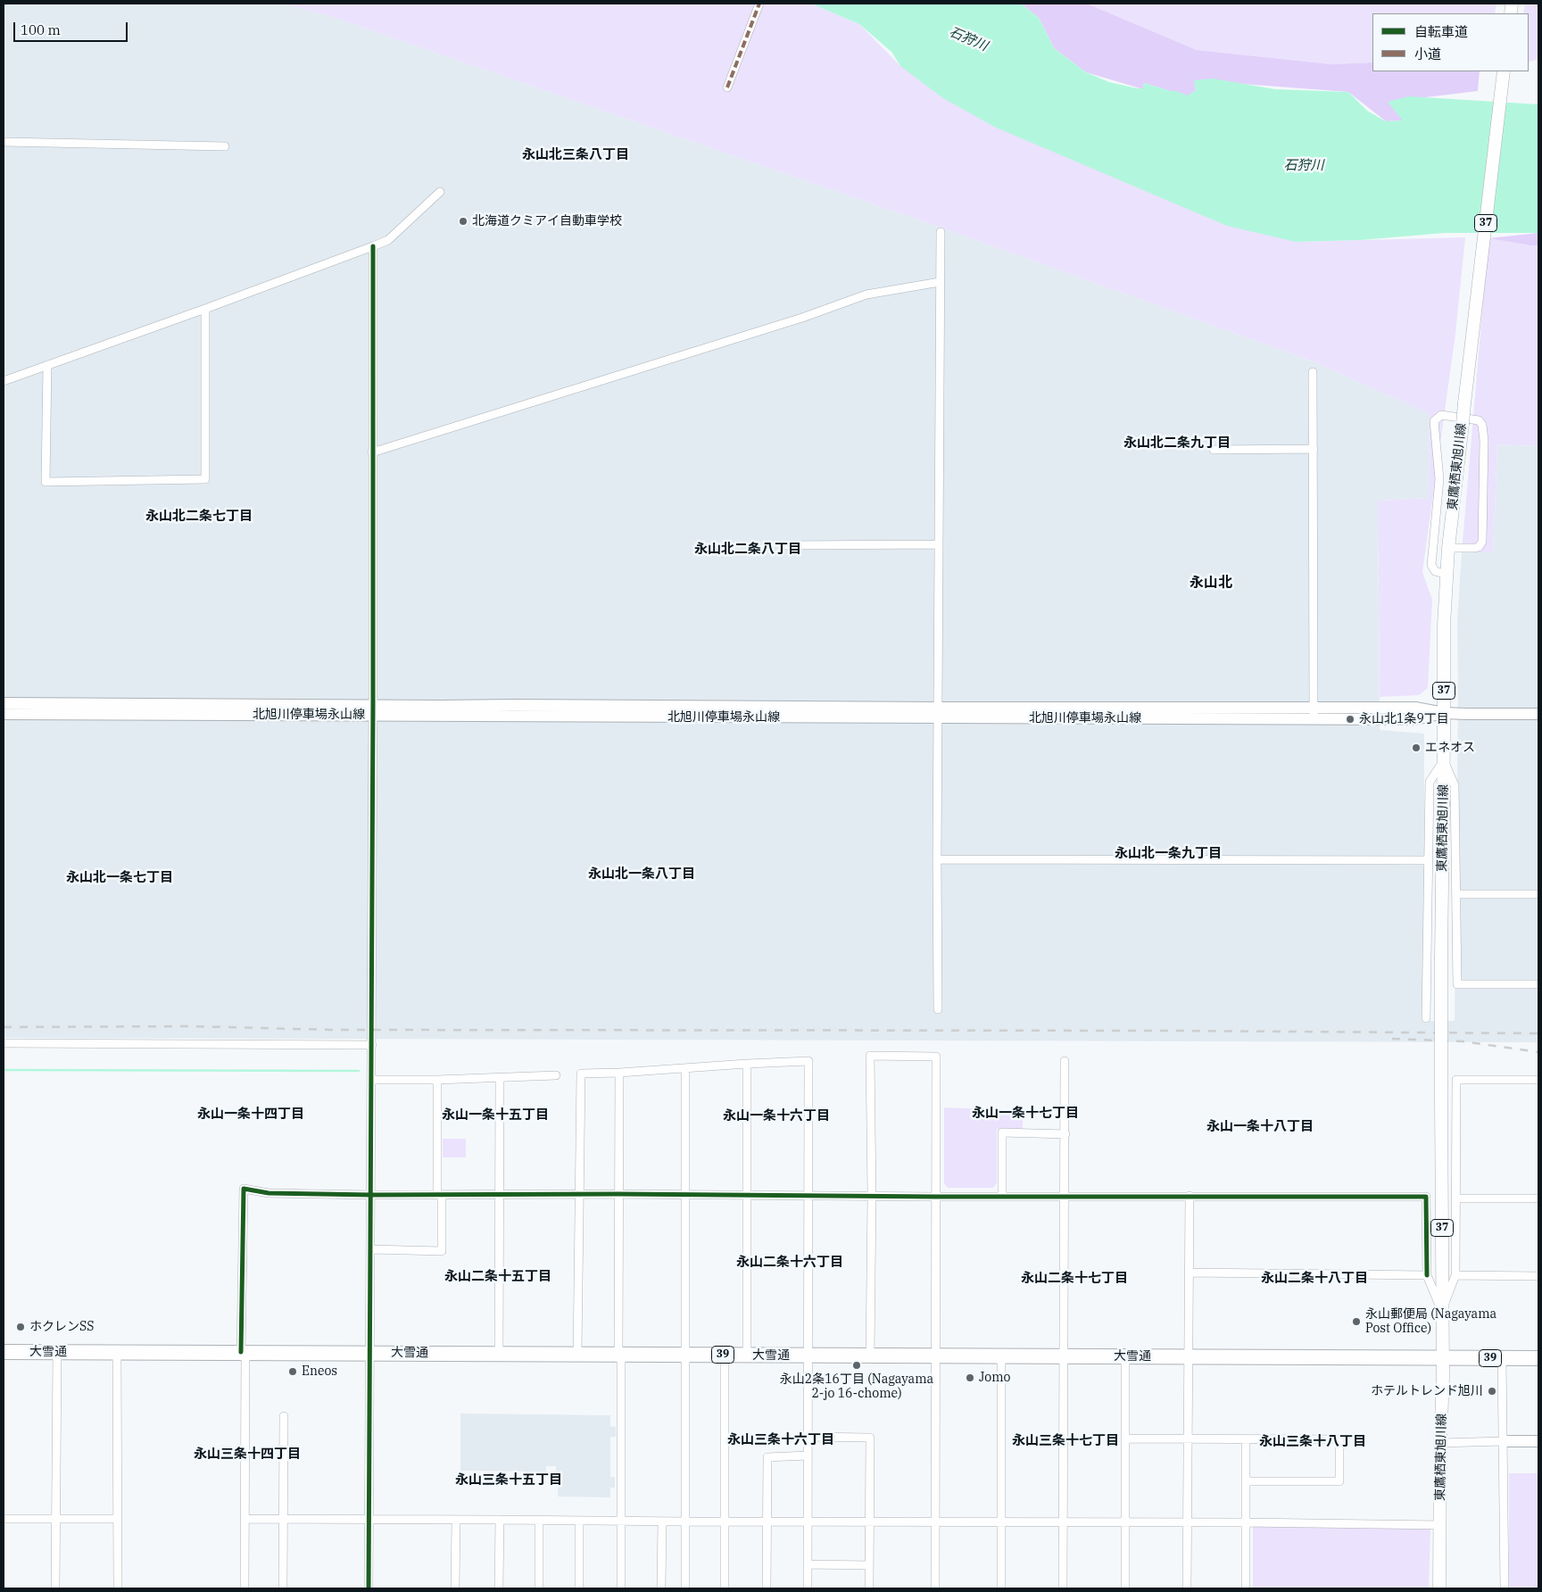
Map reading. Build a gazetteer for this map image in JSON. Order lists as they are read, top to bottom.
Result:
{
  "streets": {
    "highway": ["大雪通", "39"],
    "main road": ["37", "東鷹栖東旭川線", "北旭川停車場永山線"]
  },
  "crossings": [
    ["東鷹栖東旭川線", "北旭川停車場永山線"],
    ["東鷹栖東旭川線", "大雪通"]
  ],
  "districts": [
    "永山北三条八丁目",
    "永山北二条九丁目",
    "永山北二条七丁目",
    "永山北二条八丁目",
    "永山北",
    "永山北一条九丁目",
    "永山北一条八丁目",
    "永山北一条七丁目",
    "永山一条十七丁目",
    "永山一条十四丁目",
    "永山一条十五丁目",
    "永山一条十六丁目",
    "永山一条十八丁目",
    "永山二条十六丁目",
    "永山二条十五丁目",
    "永山二条十七丁目",
    "永山二条十八丁目",
    "永山三条十六丁目",
    "永山三条十七丁目",
    "永山三条十八丁目",
    "永山三条十四丁目",
    "永山三条十五丁目"
  ],
  "water": ["石狩川"],
  "places": [
    "北海道クミアイ自動車学校",
    "永山北1条9丁目",
    "エネオス",
    "永山郵便局 (Nagayama Post Office)",
    "ホクレンSS",
    "永山2条16丁目 (Nagayama 2-jo 16-chome)",
    "Eneos",
    "Jomo",
    "ホテルトレンド旭川"
  ],
  "legend": ["自転車道", "小道"],
  "scale_bar": "100 m"
}
